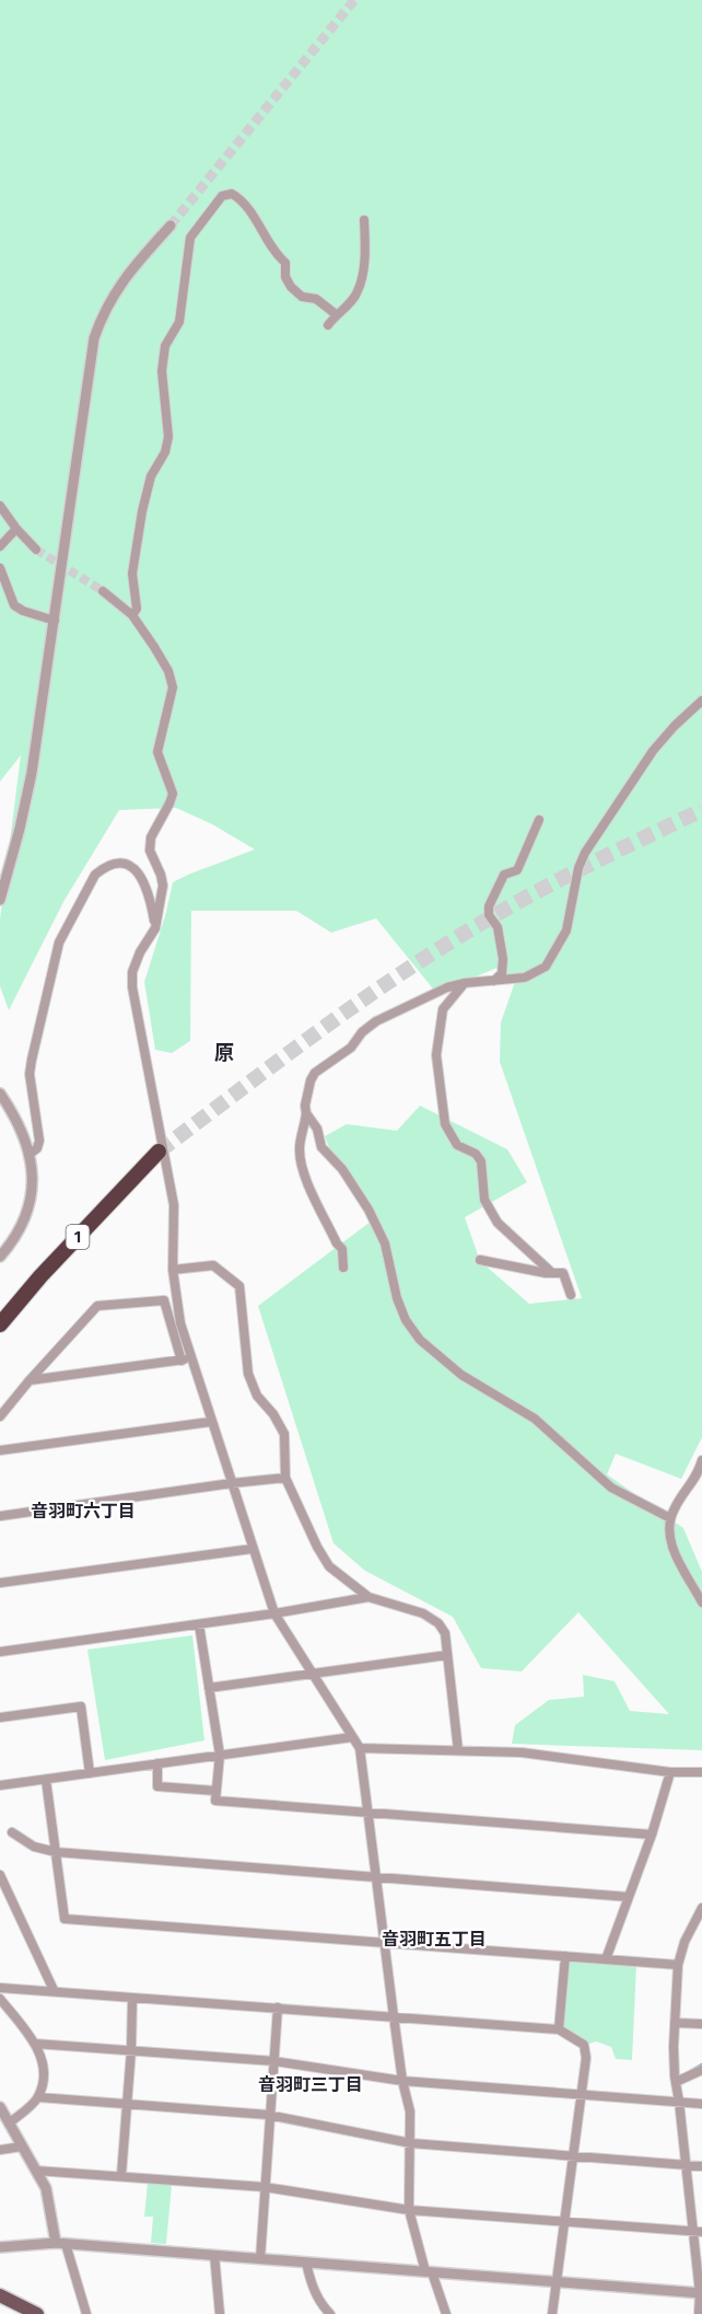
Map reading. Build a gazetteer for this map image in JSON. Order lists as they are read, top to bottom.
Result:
{
  "streets": {
    "highway": ["1"]
  },
  "districts": [
    "原",
    "音羽町六丁目",
    "音羽町五丁目",
    "音羽町三丁目"
  ]
}
